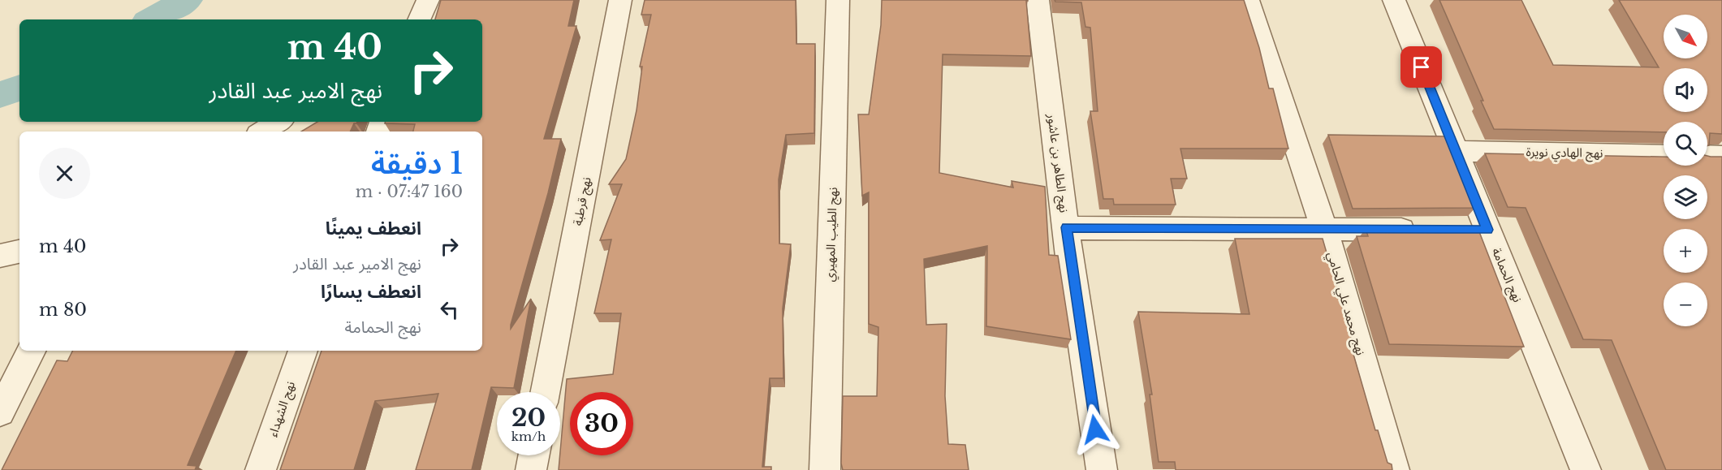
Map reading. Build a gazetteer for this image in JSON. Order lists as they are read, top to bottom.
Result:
{
  "streets": {
    "street": [
      "نهج الهادي نويرة",
      "نهج الطاهر بن عاشور",
      "نهج قرطبة",
      "نهج الطيب المهيري",
      "نهج الحمامة",
      "نهج محمد علي الحامي",
      "نهج الشهداء"
    ]
  },
  "crossings": [
    ["نهج الهادي نويرة", "نهج الحمامة"]
  ],
  "north": "bottom right",
  "page": {
    "map_buttons": ["+", "−"],
    "turn": ["40 m", "نهج الامير عبد القادر"],
    "heading": ["1 دقيقة", "160 m · 07:47"],
    "list": [
      {
        "name": "انعطف يمينًا",
        "note": "نهج الامير عبد القادر",
        "value": "40 m"
      },
      {
        "name": "انعطف يسارًا",
        "note": "نهج الحمامة",
        "value": "80 m"
      }
    ],
    "speed": "20 km/h",
    "limit": "30"
  }
}
